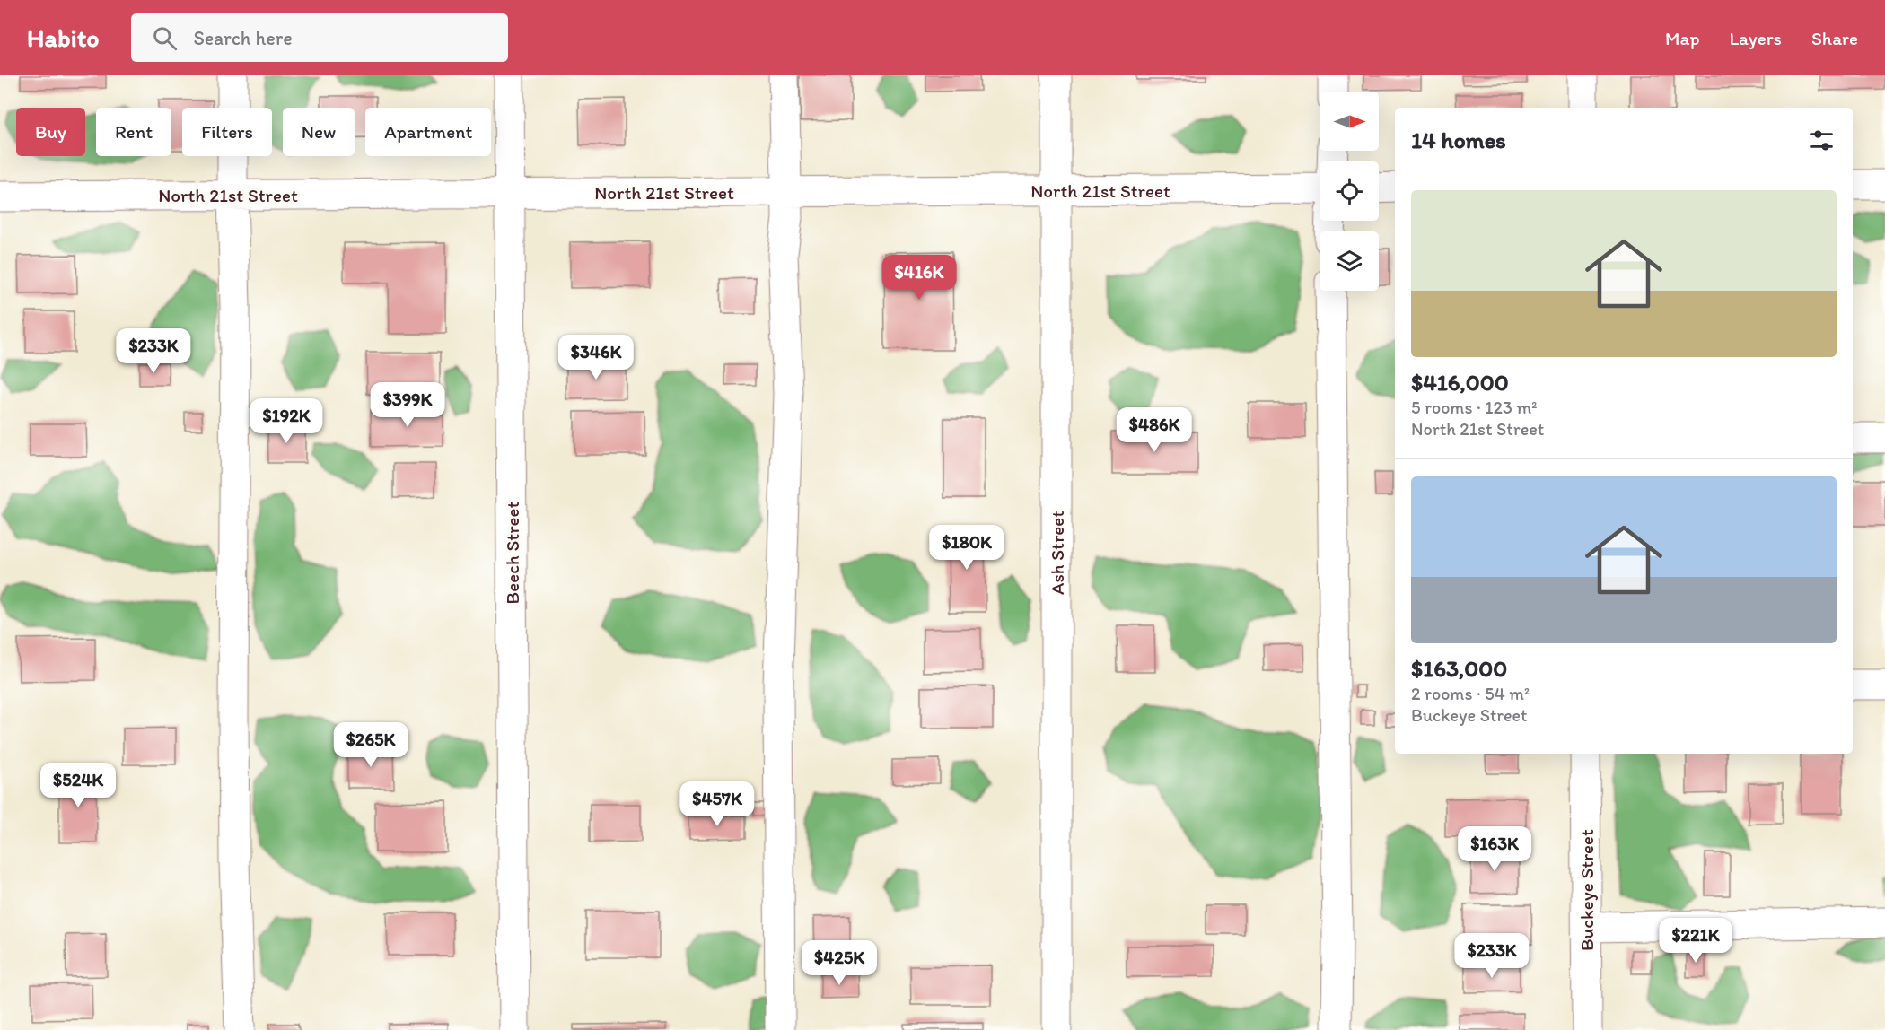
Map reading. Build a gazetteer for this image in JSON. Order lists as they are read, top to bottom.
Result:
{
  "streets": {
    "street": [
      "North 21st Street",
      "Beech Street",
      "Ash Street",
      "Buckeye Street"
    ]
  },
  "crossings": [
    ["North 21st Street", "Beech Street"],
    ["North 21st Street", "Ash Street"]
  ],
  "north": "right",
  "page": {
    "header": "Habito",
    "search": "Search here",
    "nav": ["Map", "Layers", "Share"],
    "chip": [
      "Buy",
      "Rent",
      "Filters",
      "New",
      "Apartment"
    ],
    "heading": "14 homes",
    "list": [
      {
        "name": "$416,000",
        "note": "5 rooms · 123 m² · North 21st Street"
      },
      {
        "name": "$163,000",
        "note": "2 rooms · 54 m² · Buckeye Street"
      }
    ],
    "price": [
      "$416K",
      "$233K",
      "$346K",
      "$399K",
      "$192K",
      "$486K",
      "$180K",
      "$265K",
      "$524K",
      "$457K",
      "$163K",
      "$221K",
      "$233K",
      "$425K"
    ]
  }
}
